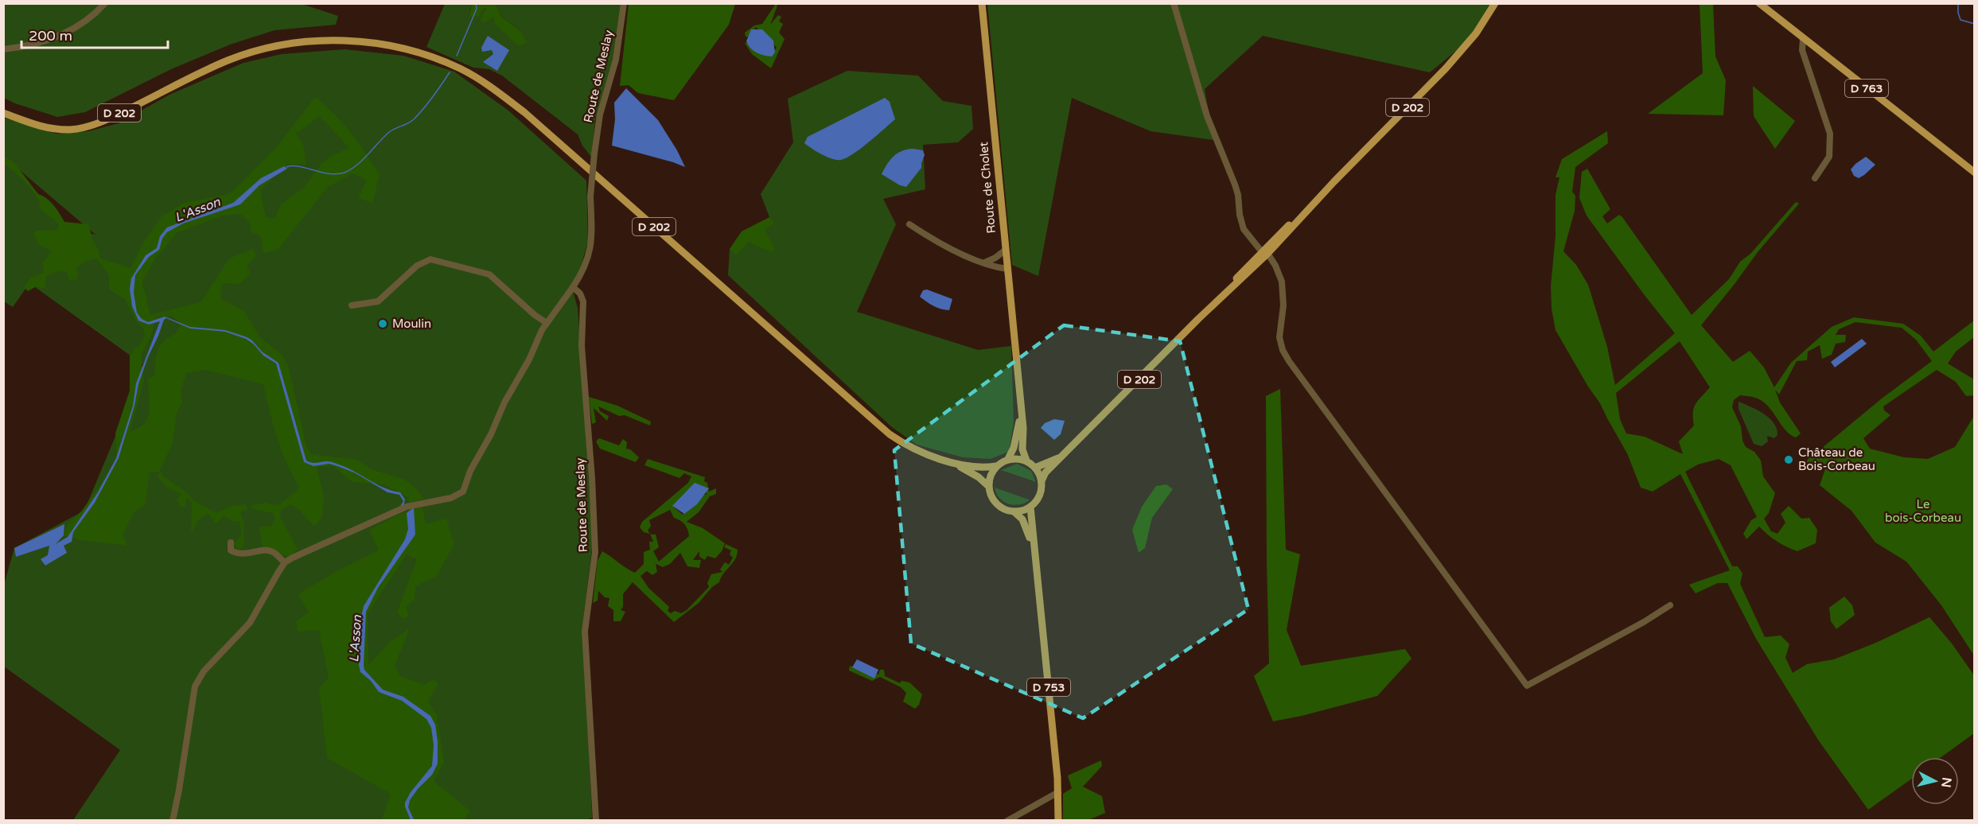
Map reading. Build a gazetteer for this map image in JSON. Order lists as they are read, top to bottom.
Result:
{
  "streets": {
    "main road": [
      "D 763",
      "D 202",
      "Route de Cholet",
      "D 753"
    ],
    "street": ["Route de Meslay"]
  },
  "crossings": [
    ["D 202", "D 753"]
  ],
  "water": ["L'Asson"],
  "parks": ["Le bois-Corbeau"],
  "places": ["Moulin", "Château de Bois-Corbeau"],
  "scale_bar": "200 m",
  "north": "right"
}
